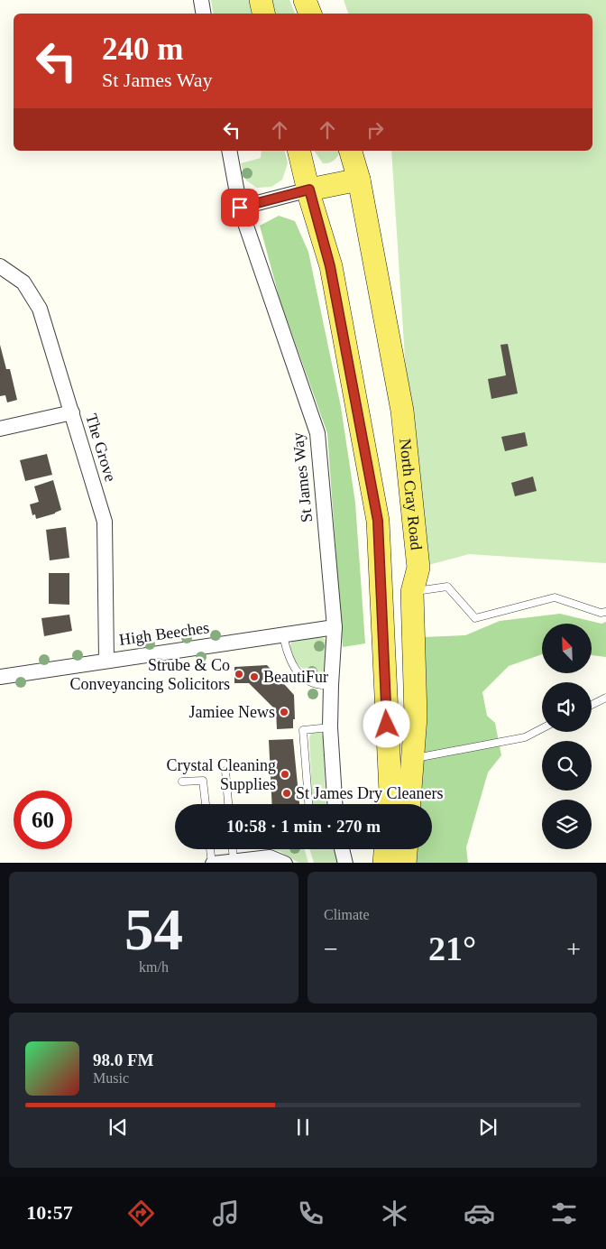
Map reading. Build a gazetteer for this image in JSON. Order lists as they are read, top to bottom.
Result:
{
  "streets": {
    "main road": ["North Cray Road"],
    "street": ["The Grove", "St James Way", "High Beeches"]
  },
  "crossings": [
    ["The Grove", "High Beeches"],
    ["St James Way", "High Beeches"]
  ],
  "places": [
    "Strube & Co Conveyancing Solicitors",
    "BeautiFur",
    "Jamiee News",
    "Crystal Cleaning Supplies",
    "St James Dry Cleaners"
  ],
  "north": "top left",
  "page": {
    "turn": ["240 m", "St James Way"],
    "limit": "60",
    "trip": "10:58 · 1 min · 270 m",
    "tile": [
      ["54", "km/h"],
      "Climate"
    ],
    "heat": ["−", "21°", "+"],
    "song": ["98.0 FM", "Music"],
    "tabs": "10:57"
  }
}
